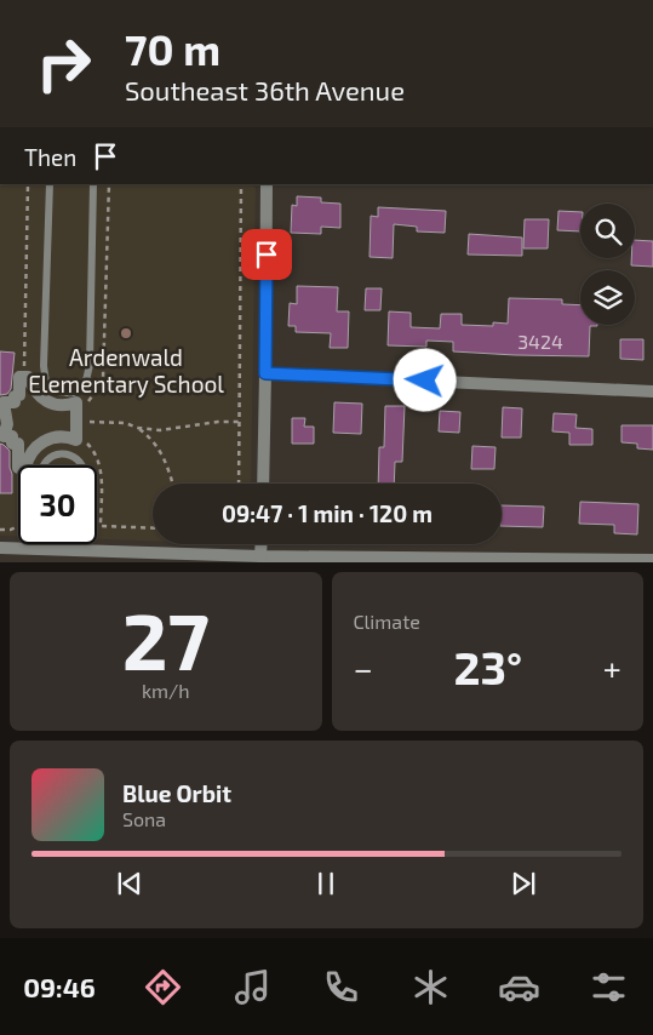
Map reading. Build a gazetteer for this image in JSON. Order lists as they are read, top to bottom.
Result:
{
  "places": ["Ardenwald Elementary School"],
  "house_numbers": ["3424"],
  "page": {
    "turn": ["70 m", "Southeast 36th Avenue"],
    "then": "Then",
    "limit": "30",
    "trip": "09:47 · 1 min · 120 m",
    "tile": [
      ["27", "km/h"],
      "Climate"
    ],
    "heat": ["−", "23°", "+"],
    "song": ["Blue Orbit", "Sona"],
    "tabs": "09:46"
  }
}
